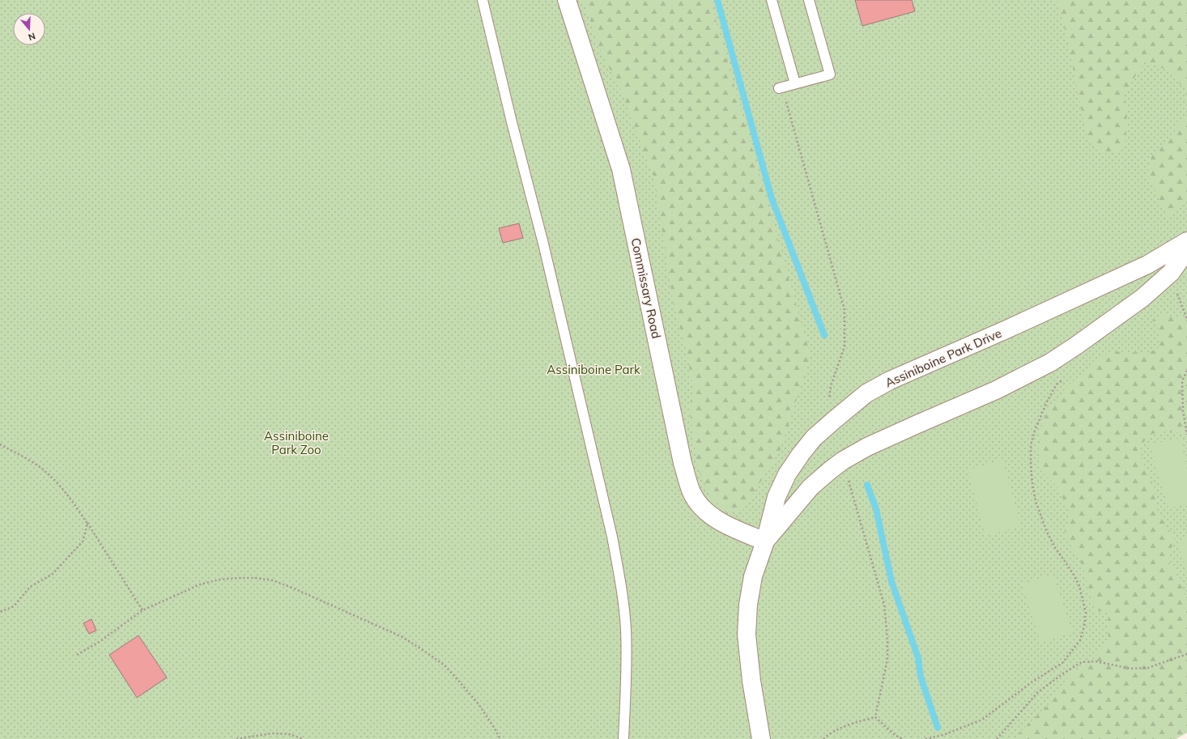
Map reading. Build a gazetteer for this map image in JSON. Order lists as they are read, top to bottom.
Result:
{
  "streets": {
    "street": ["Commissary Road", "Assiniboine Park Drive"]
  },
  "crossings": [
    ["Commissary Road", "Assiniboine Park Drive"]
  ],
  "parks": ["Assiniboine Park", "Assiniboine Park Zoo"],
  "north": "bottom"
}
